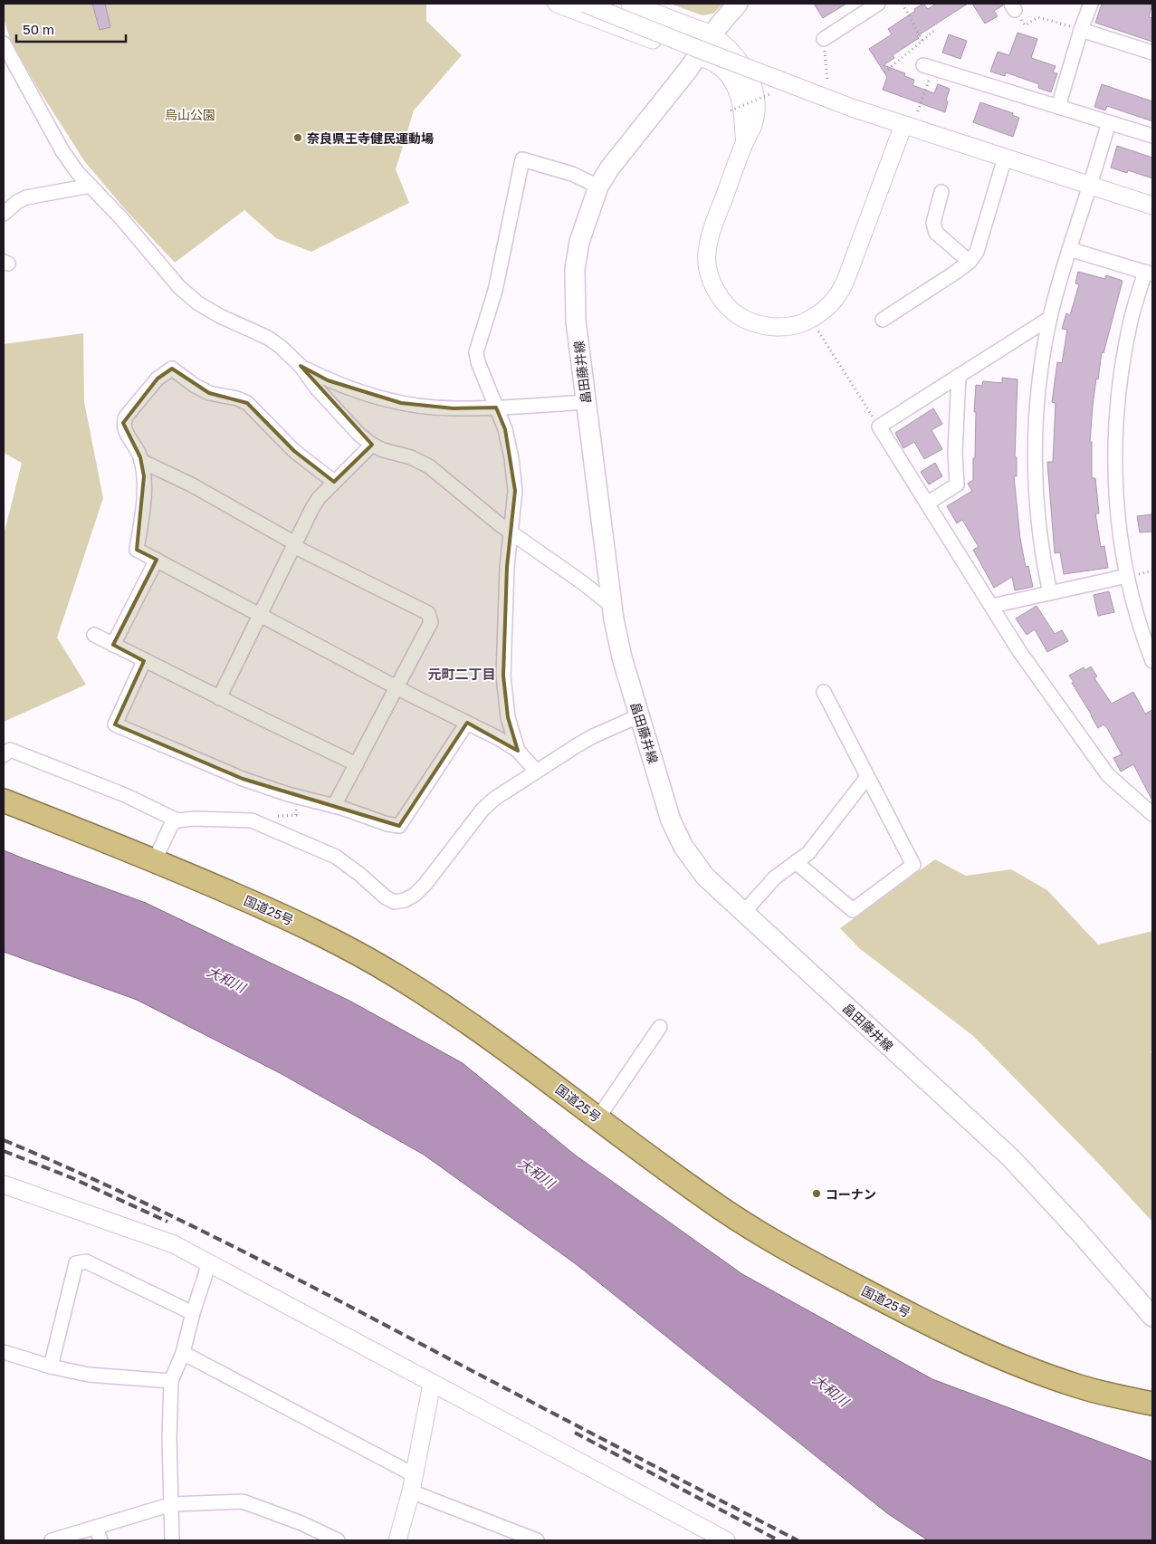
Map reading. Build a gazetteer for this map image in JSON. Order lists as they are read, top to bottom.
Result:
{
  "streets": {
    "highway": ["国道25号"],
    "main road": ["畠田藤井線"]
  },
  "districts": ["元町二丁目"],
  "water": ["大和川"],
  "parks": ["烏山公園"],
  "places": ["奈良県王寺健民運動場", "コーナン"],
  "scale_bar": "50 m"
}
